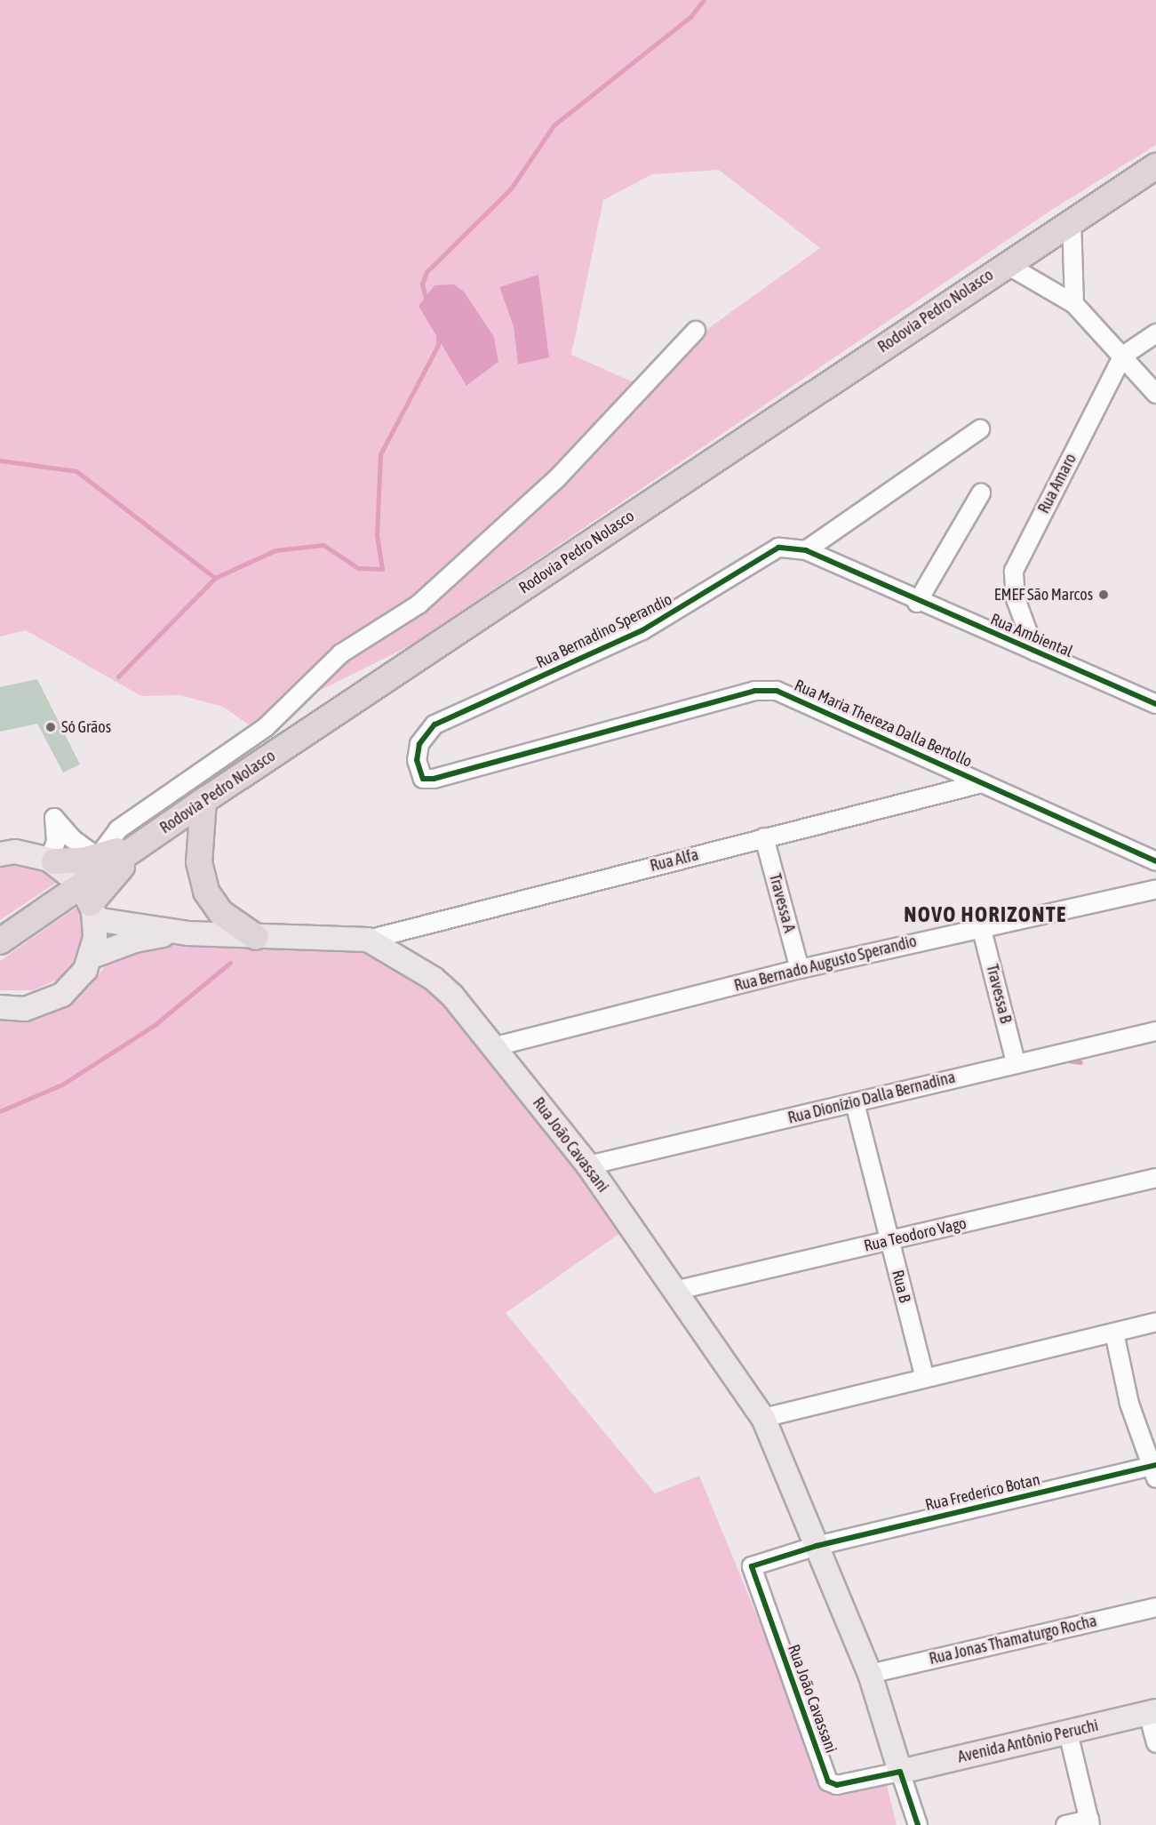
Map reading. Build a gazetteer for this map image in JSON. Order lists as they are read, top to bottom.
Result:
{
  "streets": {
    "highway": ["Rodovia Pedro Nolasco"],
    "main road": ["Rua João Cavassani", "Avenida Antônio Peruchi"],
    "street": [
      "Rua Amaro",
      "Rua Bernadino Sperandio",
      "Rua Ambiental",
      "Rua Maria Thereza Dalla Bertollo",
      "Rua Alfa",
      "Travessa A",
      "Rua Bernado Augusto Sperandio",
      "Travessa B",
      "Rua Dionízio Dalla Bernadina",
      "Rua Teodoro Vago",
      "Rua B",
      "Rua Frederico Botan",
      "Rua Jonas Thamaturgo Rocha"
    ]
  },
  "crossings": [
    ["Rua Amaro", "Rua Ambiental"],
    ["Rua Bernadino Sperandio", "Rua Ambiental"],
    ["Rua Bernadino Sperandio", "Rua Maria Thereza Dalla Bertollo"],
    ["Rua Maria Thereza Dalla Bertollo", "Rua Alfa"],
    ["Rua Alfa", "Travessa A"],
    ["Rua Alfa", "Rua João Cavassani"],
    ["Travessa A", "Rua Bernado Augusto Sperandio"],
    ["Rua Bernado Augusto Sperandio", "Travessa B"],
    ["Rua Bernado Augusto Sperandio", "Rua João Cavassani"],
    ["Travessa B", "Rua Dionízio Dalla Bernadina"],
    ["Rua Dionízio Dalla Bernadina", "Rua João Cavassani"],
    ["Rua Dionízio Dalla Bernadina", "Rua B"],
    ["Rua João Cavassani", "Rua Teodoro Vago"],
    ["Rua João Cavassani", "Rua Frederico Botan"],
    ["Rua João Cavassani", "Rua Jonas Thamaturgo Rocha"],
    ["Rua João Cavassani", "Avenida Antônio Peruchi"],
    ["Rua Teodoro Vago", "Rua B"]
  ],
  "districts": ["NOVO HORIZONTE"],
  "places": ["EMEF São Marcos", "Só Grãos"]
}
